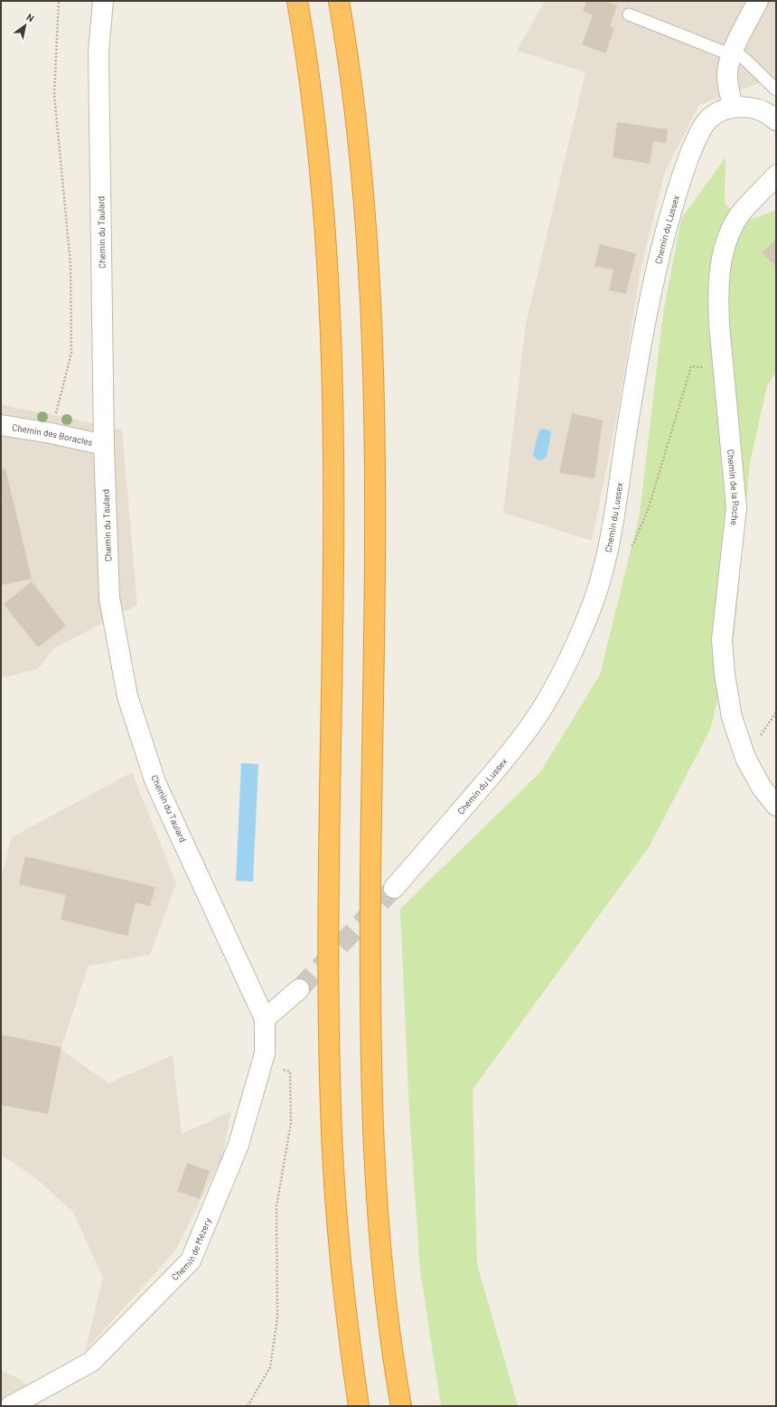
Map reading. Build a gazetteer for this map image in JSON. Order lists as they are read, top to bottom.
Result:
{
  "streets": {
    "street": [
      "Chemin du Lussex",
      "Chemin du Taulard",
      "Chemin des Boracles",
      "Chemin de la Roche",
      "Chemin de Mézery"
    ]
  },
  "crossings": [
    ["Chemin du Taulard", "Chemin des Boracles"],
    ["Chemin du Taulard", "Chemin de Mézery"]
  ],
  "north": "top right"
}
